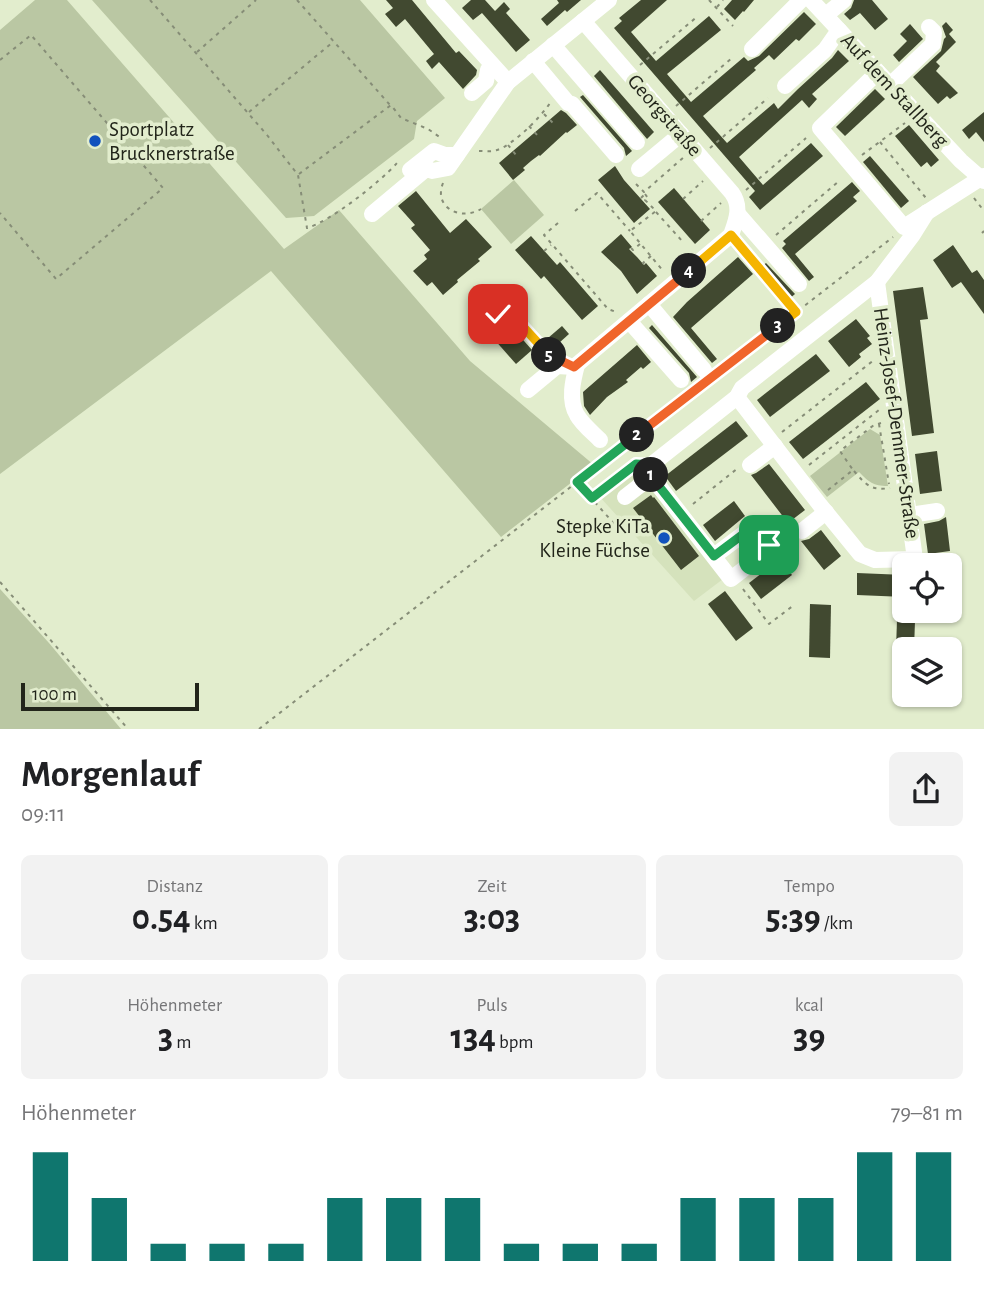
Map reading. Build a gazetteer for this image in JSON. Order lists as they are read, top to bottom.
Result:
{
  "streets": {
    "street": ["Auf dem Stallberg", "Georgstraße", "Heinz-Josef-Demmer-Straße"]
  },
  "places": ["Sportplatz Brucknerstraße", "Stepke KiTa Kleine Füchse"],
  "scale_bar": "100 m",
  "page": {
    "pins": [
      "4",
      "3",
      "5",
      "2",
      "1"
    ],
    "scale": "100 m",
    "heading": ["Morgenlauf", "09:11"],
    "stats": [
      ["Distanz", "0.54 km"],
      ["Zeit", "3:03"],
      ["Tempo", "5:39 /km"],
      ["Höhenmeter", "3 m"],
      ["Puls", "134 bpm"],
      ["kcal", "39"]
    ],
    "chart": ["Höhenmeter", "79–81 m"]
  }
}
